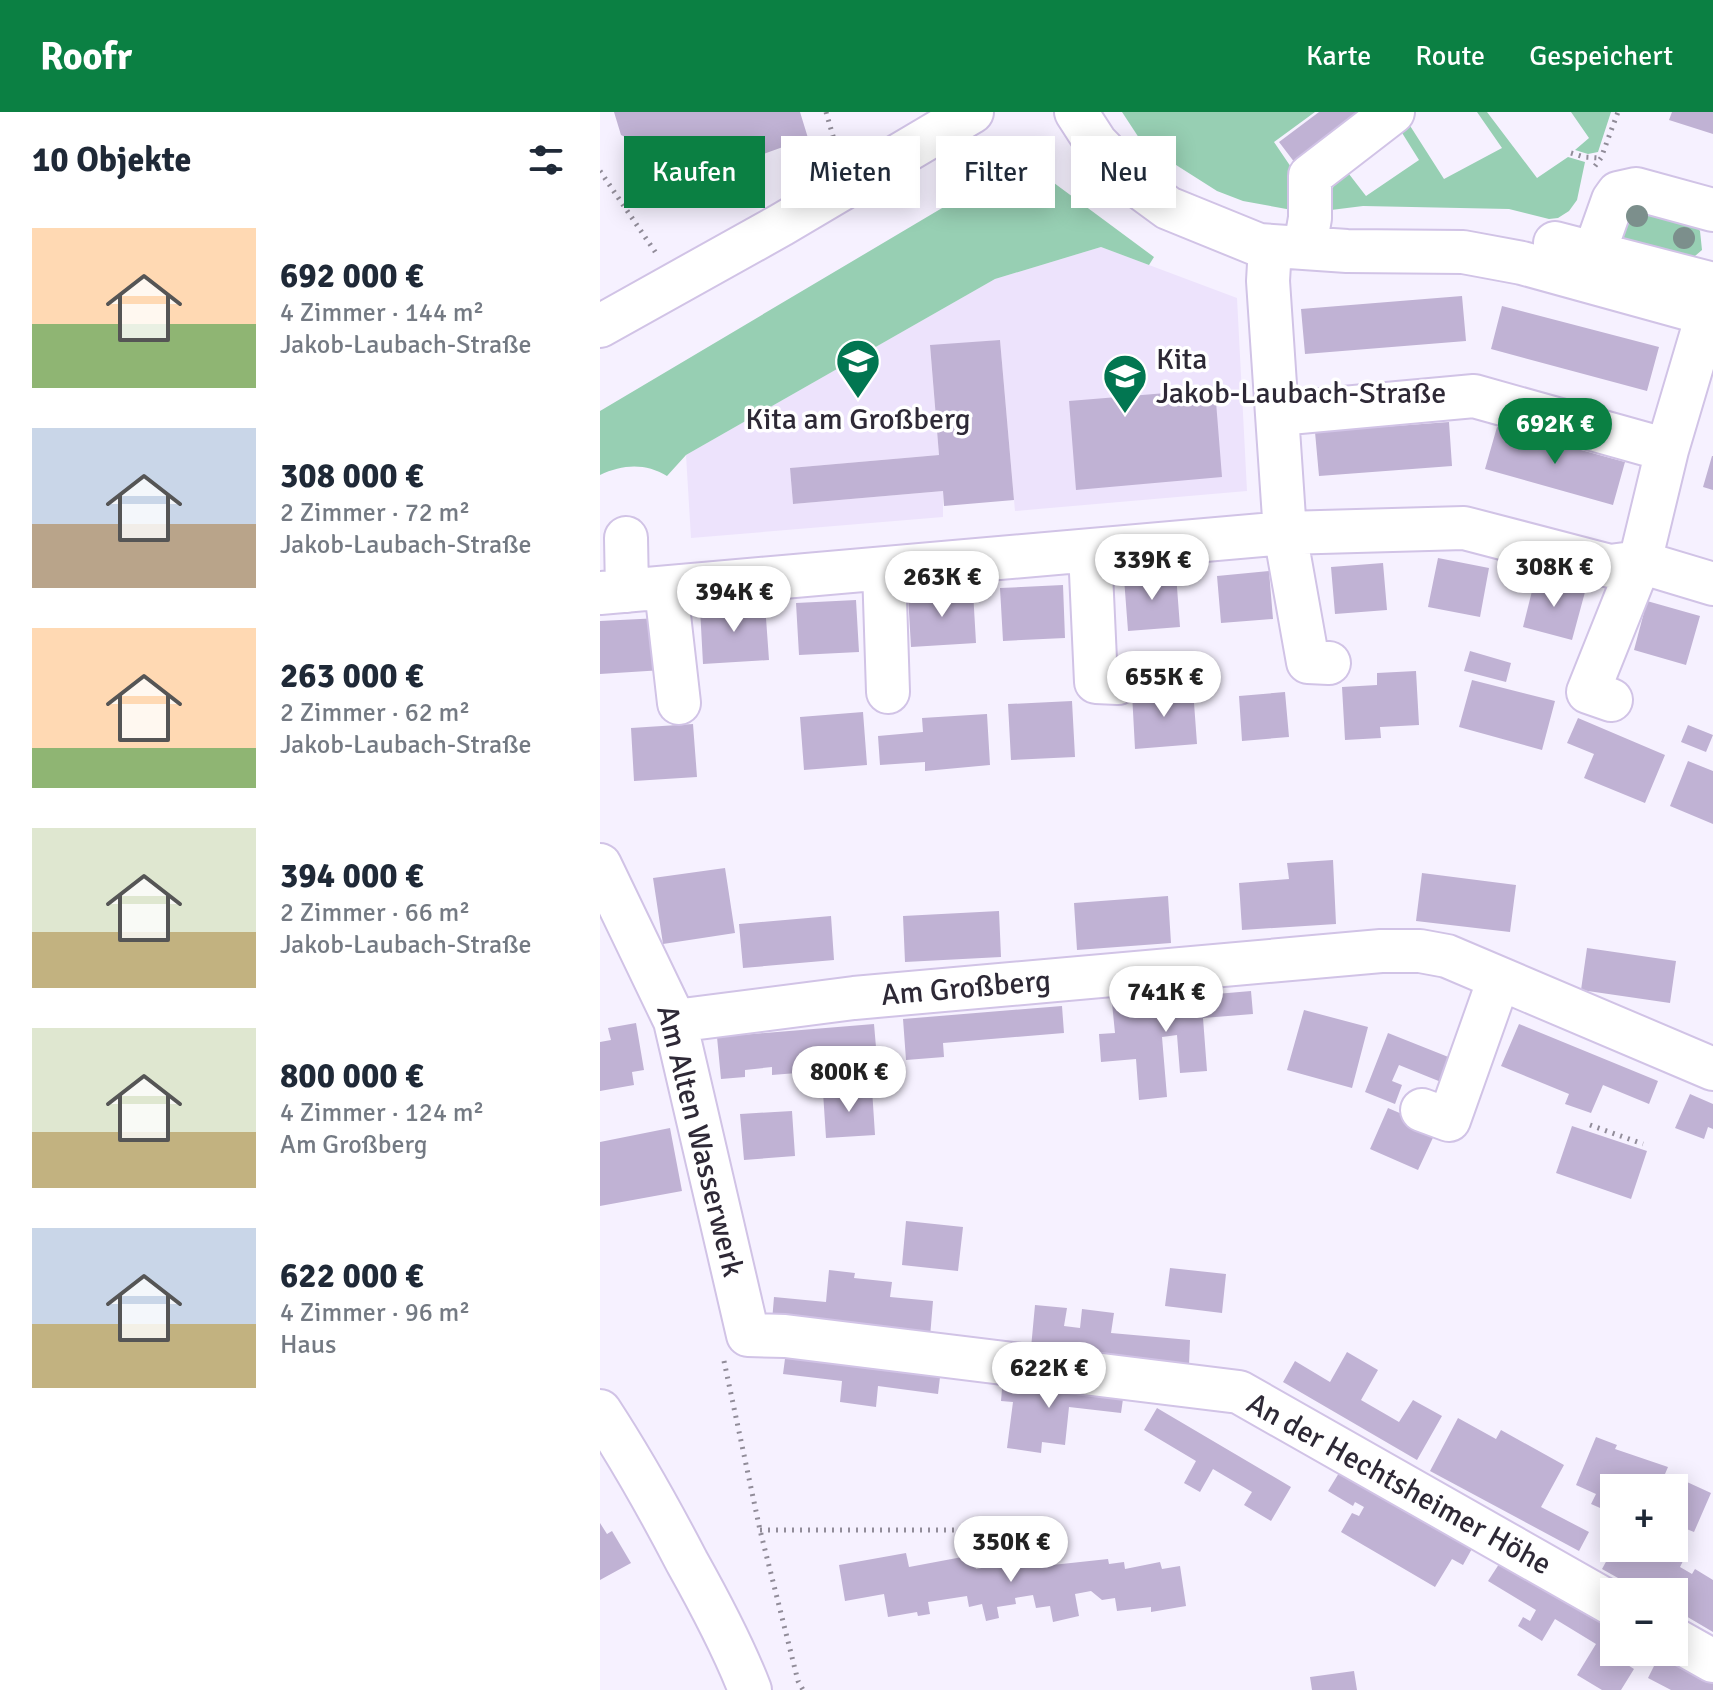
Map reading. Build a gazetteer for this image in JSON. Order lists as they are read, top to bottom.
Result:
{
  "streets": {
    "street": ["Am Großberg", "Am Alten Wasserwerk", "An der Hechtsheimer Höhe"]
  },
  "crossings": [
    ["Am Großberg", "Am Alten Wasserwerk"],
    ["Am Alten Wasserwerk", "An der Hechtsheimer Höhe"]
  ],
  "places": {
    "school or university": ["Kita am Großberg", "Kita Jakob-Laubach-Straße"]
  },
  "page": {
    "header": "Roofr",
    "nav": ["Karte", "Route", "Gespeichert"],
    "heading": "10 Objekte",
    "chip": [
      "Kaufen",
      "Mieten",
      "Filter",
      "Neu"
    ],
    "list": [
      {
        "name": "692 000 €",
        "note": "4 Zimmer · 144 m² · Jakob-Laubach-Straße"
      },
      {
        "name": "308 000 €",
        "note": "2 Zimmer · 72 m² · Jakob-Laubach-Straße"
      },
      {
        "name": "263 000 €",
        "note": "2 Zimmer · 62 m² · Jakob-Laubach-Straße"
      },
      {
        "name": "394 000 €",
        "note": "2 Zimmer · 66 m² · Jakob-Laubach-Straße"
      },
      {
        "name": "800 000 €",
        "note": "4 Zimmer · 124 m² · Am Großberg"
      },
      {
        "name": "622 000 €",
        "note": "4 Zimmer · 96 m² · Haus"
      }
    ],
    "price": [
      "692K €",
      "339K €",
      "308K €",
      "263K €",
      "394K €",
      "655K €",
      "741K €",
      "800K €",
      "622K €",
      "350K €"
    ],
    "map_buttons": ["+", "−"]
  }
}
